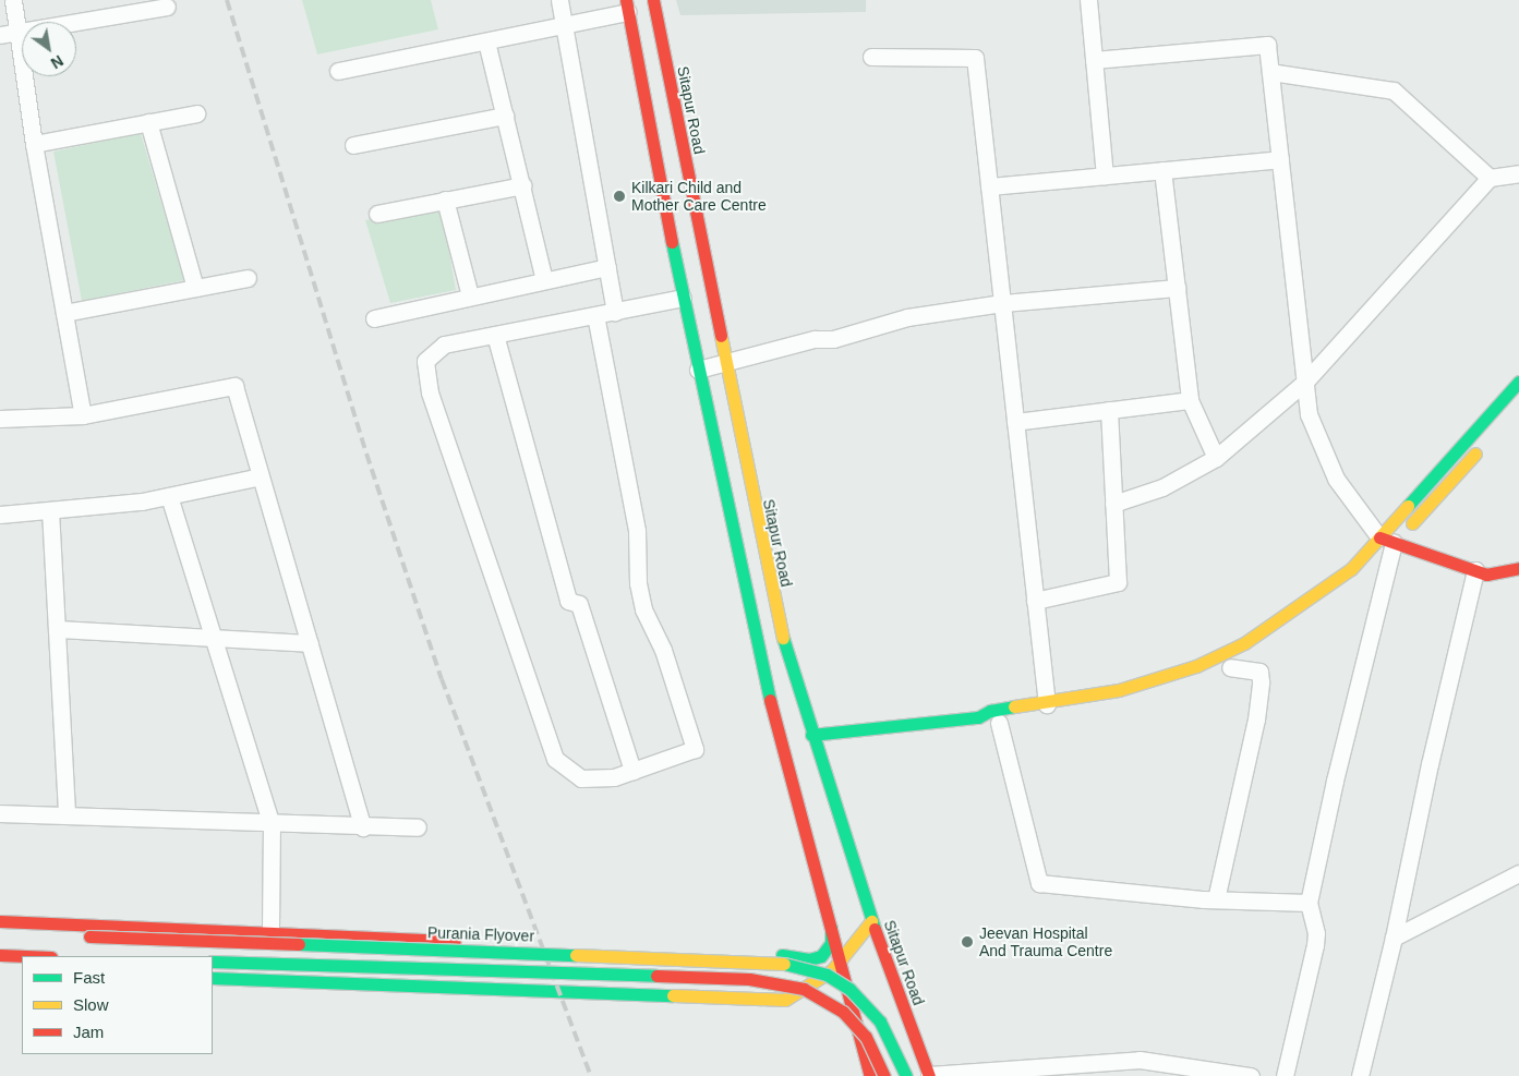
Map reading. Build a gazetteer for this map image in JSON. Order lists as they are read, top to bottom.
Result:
{
  "streets": {
    "main road": ["Sitapur Road", "Purania Flyover"]
  },
  "places": ["Kilkari Child and Mother Care Centre", "Jeevan Hospital And Trauma Centre"],
  "legend": ["Fast", "Slow", "Jam"],
  "north": "bottom right"
}
